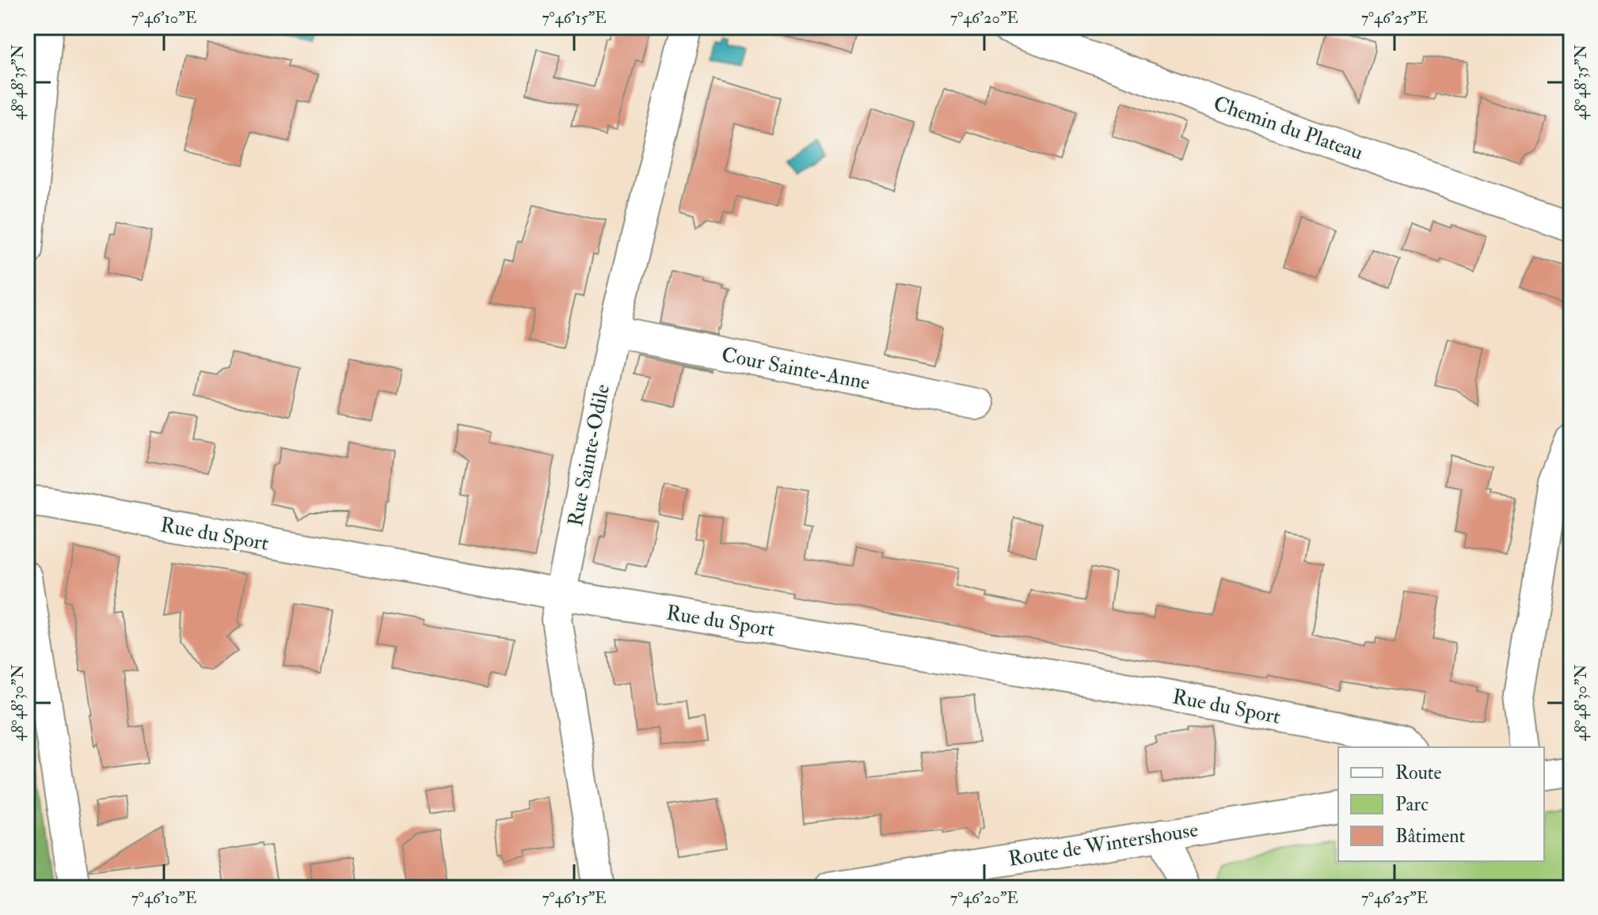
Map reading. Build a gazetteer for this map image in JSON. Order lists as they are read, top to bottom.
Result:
{
  "streets": {
    "street": [
      "Chemin du Plateau",
      "Cour Sainte-Anne",
      "Rue Sainte-Odile",
      "Rue du Sport",
      "Route de Wintershouse"
    ]
  },
  "crossings": [
    ["Cour Sainte-Anne", "Rue Sainte-Odile"],
    ["Rue Sainte-Odile", "Rue du Sport"]
  ],
  "legend": ["Route", "Parc", "Bâtiment"],
  "coordinates": [
    "7°46'10\"E",
    "7°46'15\"E",
    "7°46'20\"E",
    "7°46'25\"E",
    "48°48'35\"N",
    "48°48'30\"N"
  ]
}
